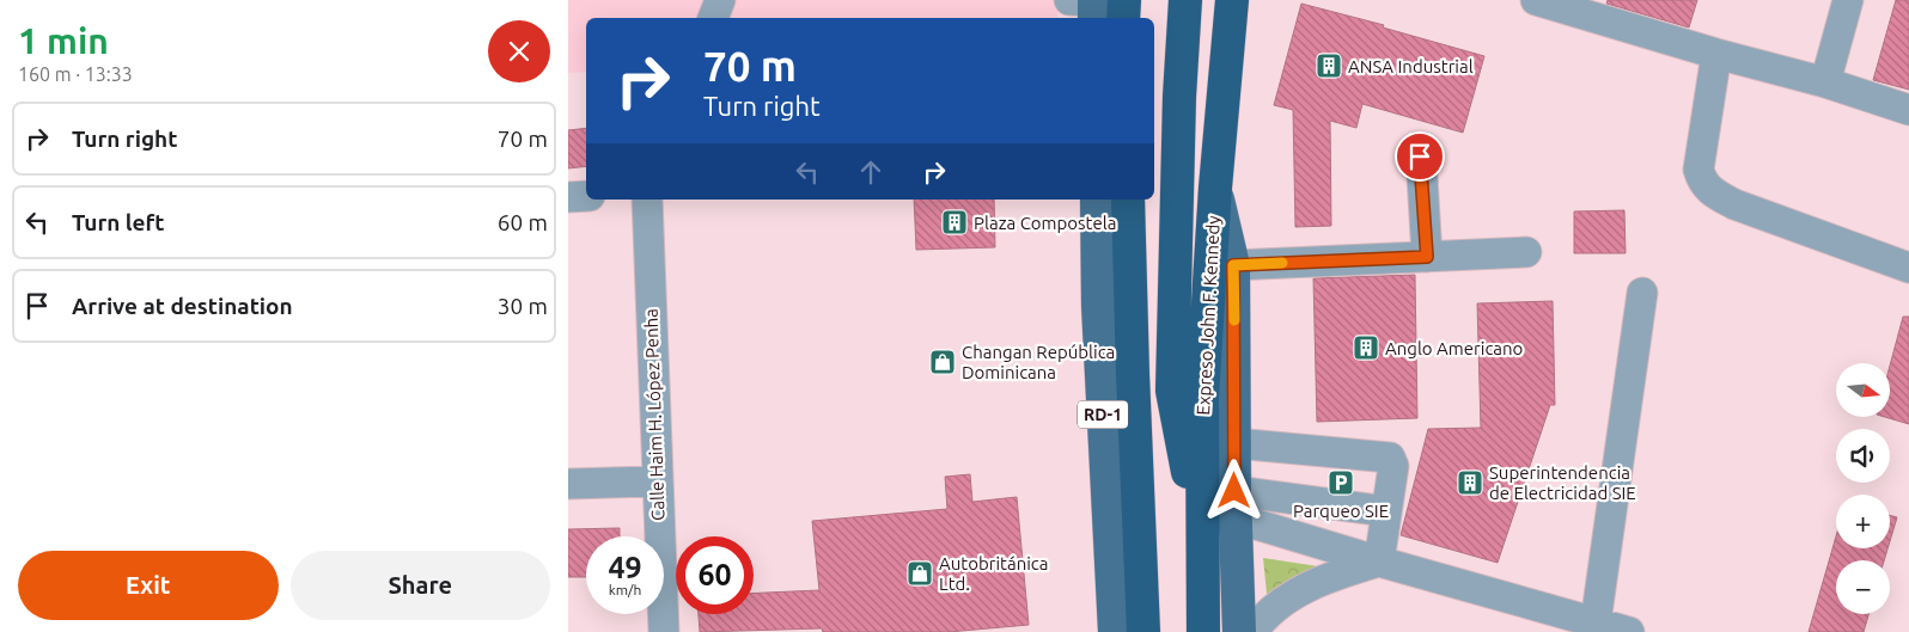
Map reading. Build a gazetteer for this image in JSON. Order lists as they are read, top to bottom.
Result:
{
  "streets": {
    "highway": ["Expreso John F. Kennedy", "RD-1"],
    "street": ["Calle Haim H. López Penha"]
  },
  "places": {
    "building": [
      "ANSA Industrial",
      "Plaza Compostela",
      "Anglo Americano",
      "Superintendencia de Electricidad SIE"
    ],
    "shop": ["Changan República Dominicana", "Autobritánica Ltd."],
    "parking": ["Parqueo SIE"]
  },
  "north": "right",
  "page": {
    "heading": ["1 min", "160 m · 13:33"],
    "turn": ["70 m", "Turn right"],
    "list": [
      {
        "name": "Turn right",
        "value": "70 m"
      },
      {
        "name": "Turn left",
        "value": "60 m"
      },
      {
        "name": "Arrive at destination",
        "value": "30 m"
      }
    ],
    "map_buttons": ["+", "−"],
    "speed": "49 km/h",
    "limit": "60",
    "buttons": ["Exit", "Share"]
  }
}
